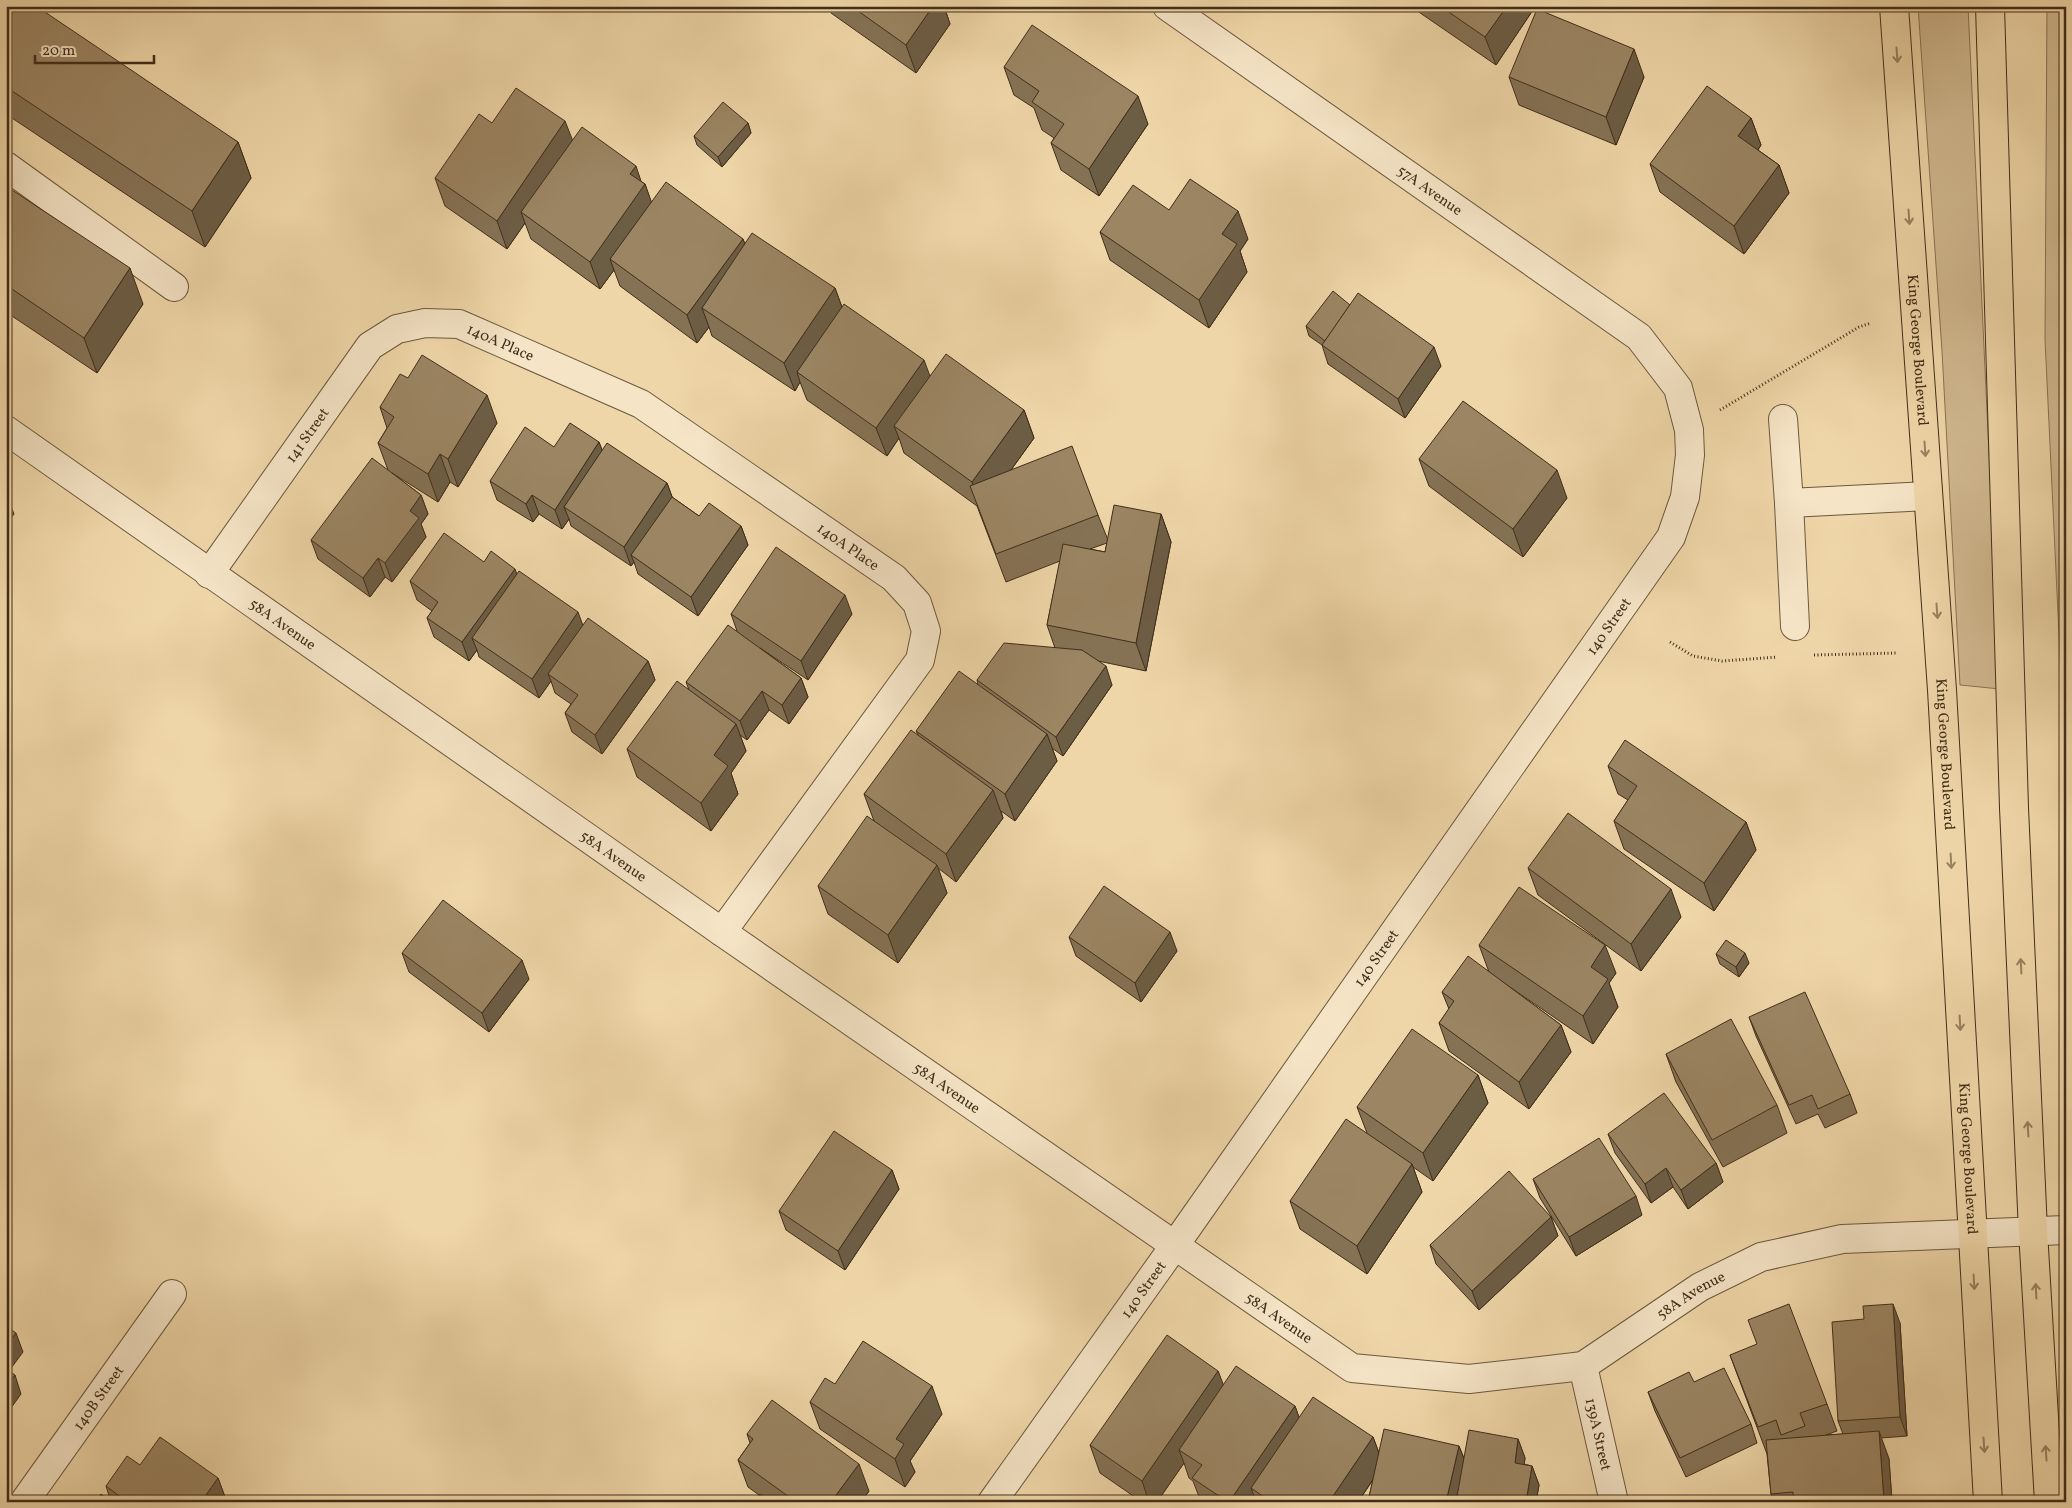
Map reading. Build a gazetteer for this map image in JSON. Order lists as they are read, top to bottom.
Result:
{
  "streets": {
    "main road": ["King George Boulevard"],
    "street": [
      "57A Avenue",
      "140A Place",
      "141 Street",
      "58A Avenue",
      "140 Street",
      "140B Street",
      "139A Street"
    ]
  },
  "crossings": [
    ["57A Avenue", "140 Street"],
    ["140A Place", "141 Street"],
    ["140A Place", "58A Avenue"],
    ["King George Boulevard", "58A Avenue"],
    ["141 Street", "58A Avenue"],
    ["58A Avenue", "140 Street"],
    ["58A Avenue", "139A Street"]
  ],
  "scale_bar": "20 m"
}
